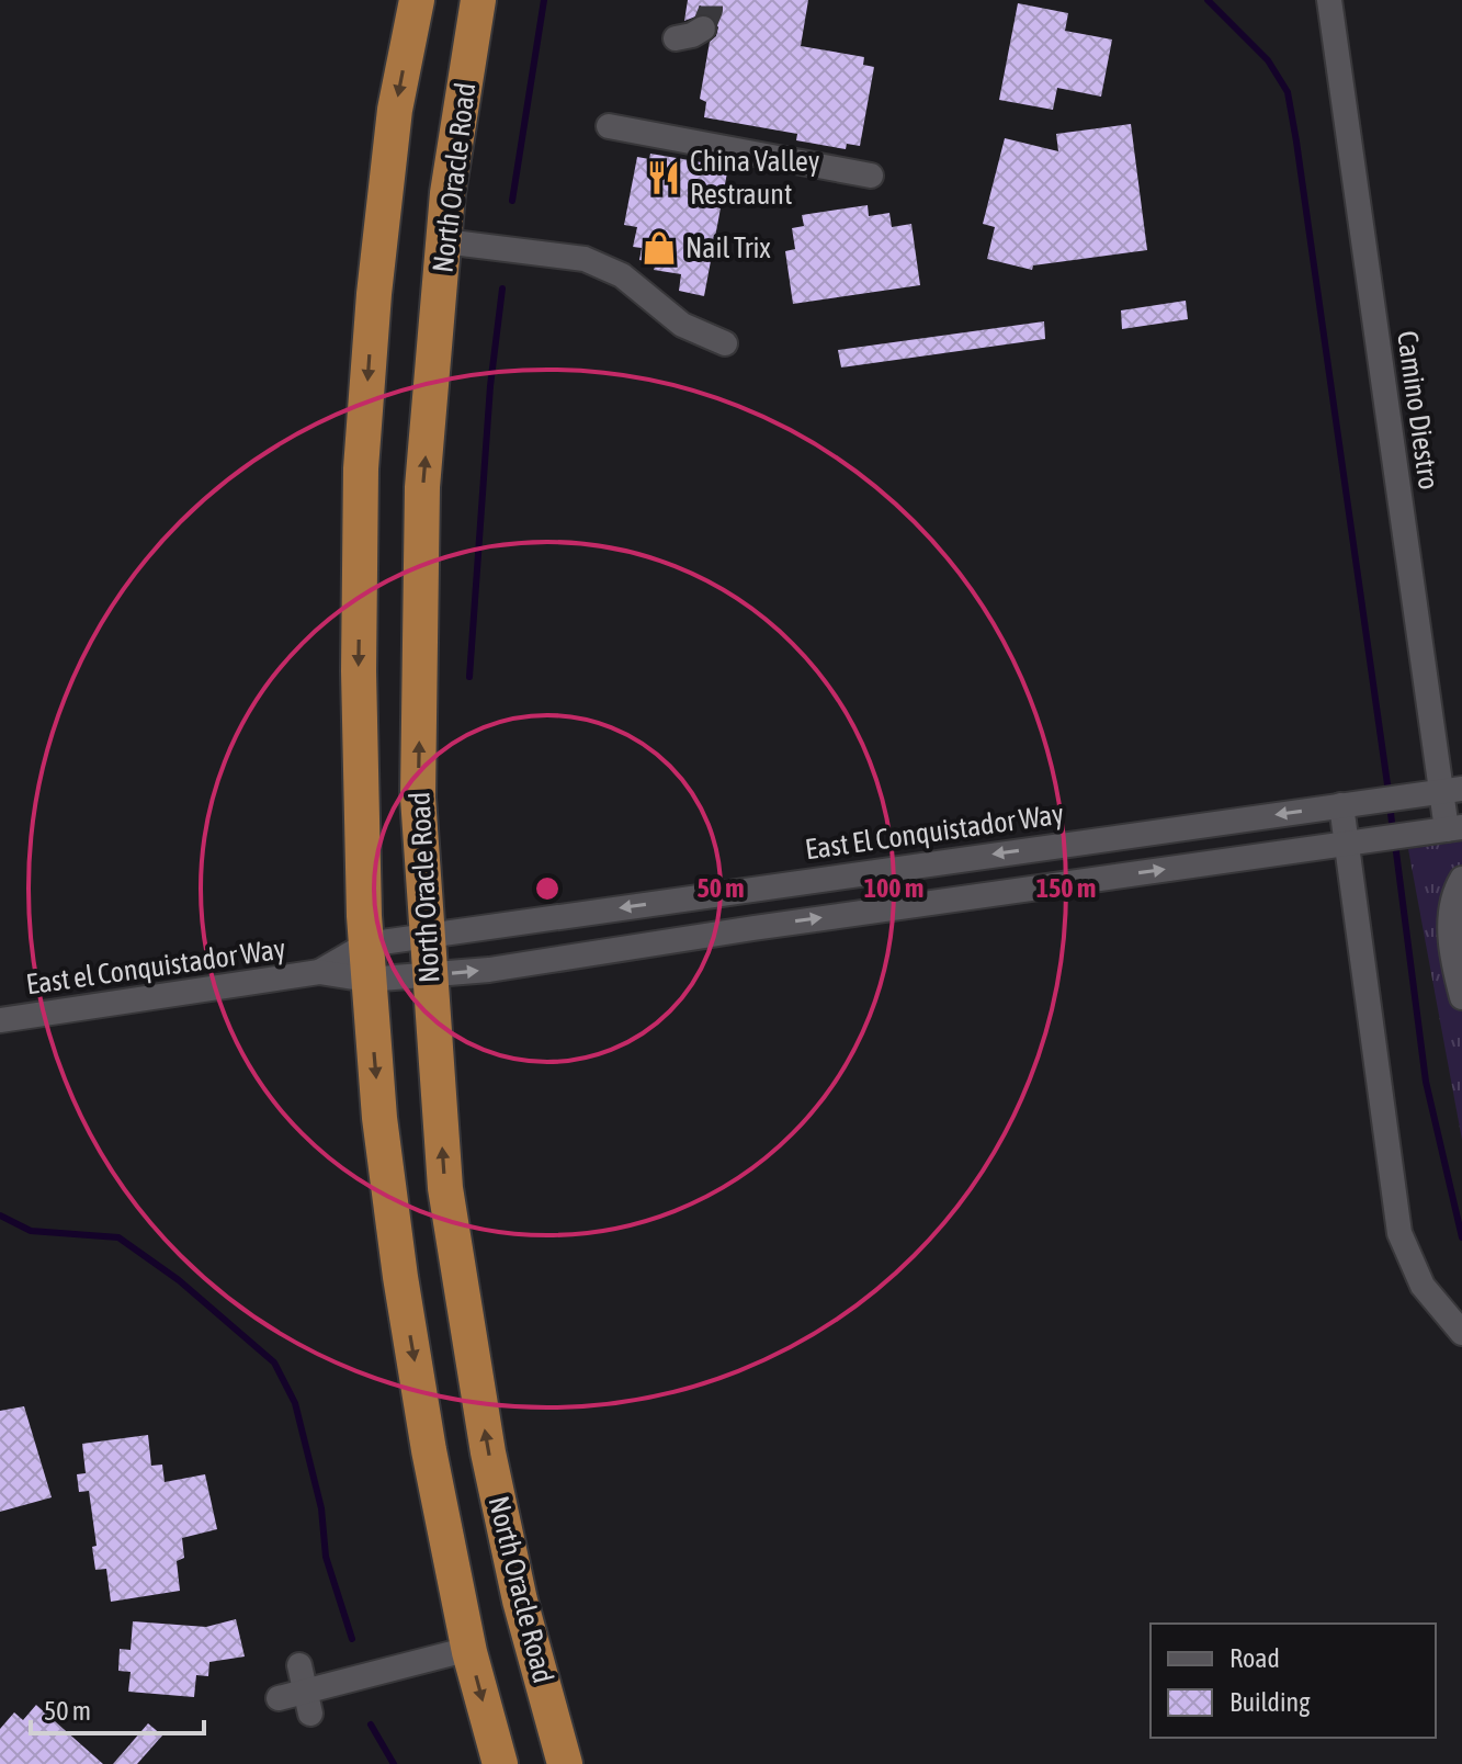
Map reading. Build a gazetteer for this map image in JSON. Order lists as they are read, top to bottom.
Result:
{
  "streets": {
    "highway": ["North Oracle Road"],
    "street": ["Camino Diestro", "East El Conquistador Way", "East el Conquistador Way"]
  },
  "crossings": [
    ["North Oracle Road", "East El Conquistador Way"],
    ["Camino Diestro", "East El Conquistador Way"],
    ["East El Conquistador Way", "East el Conquistador Way"]
  ],
  "places": {
    "restaurant": ["China Valley Restraunt"],
    "shop": ["Nail Trix"]
  },
  "legend": ["Road", "Building"],
  "scale_bar": "50 m",
  "rings": ["50 m", "100 m", "150 m"]
}
